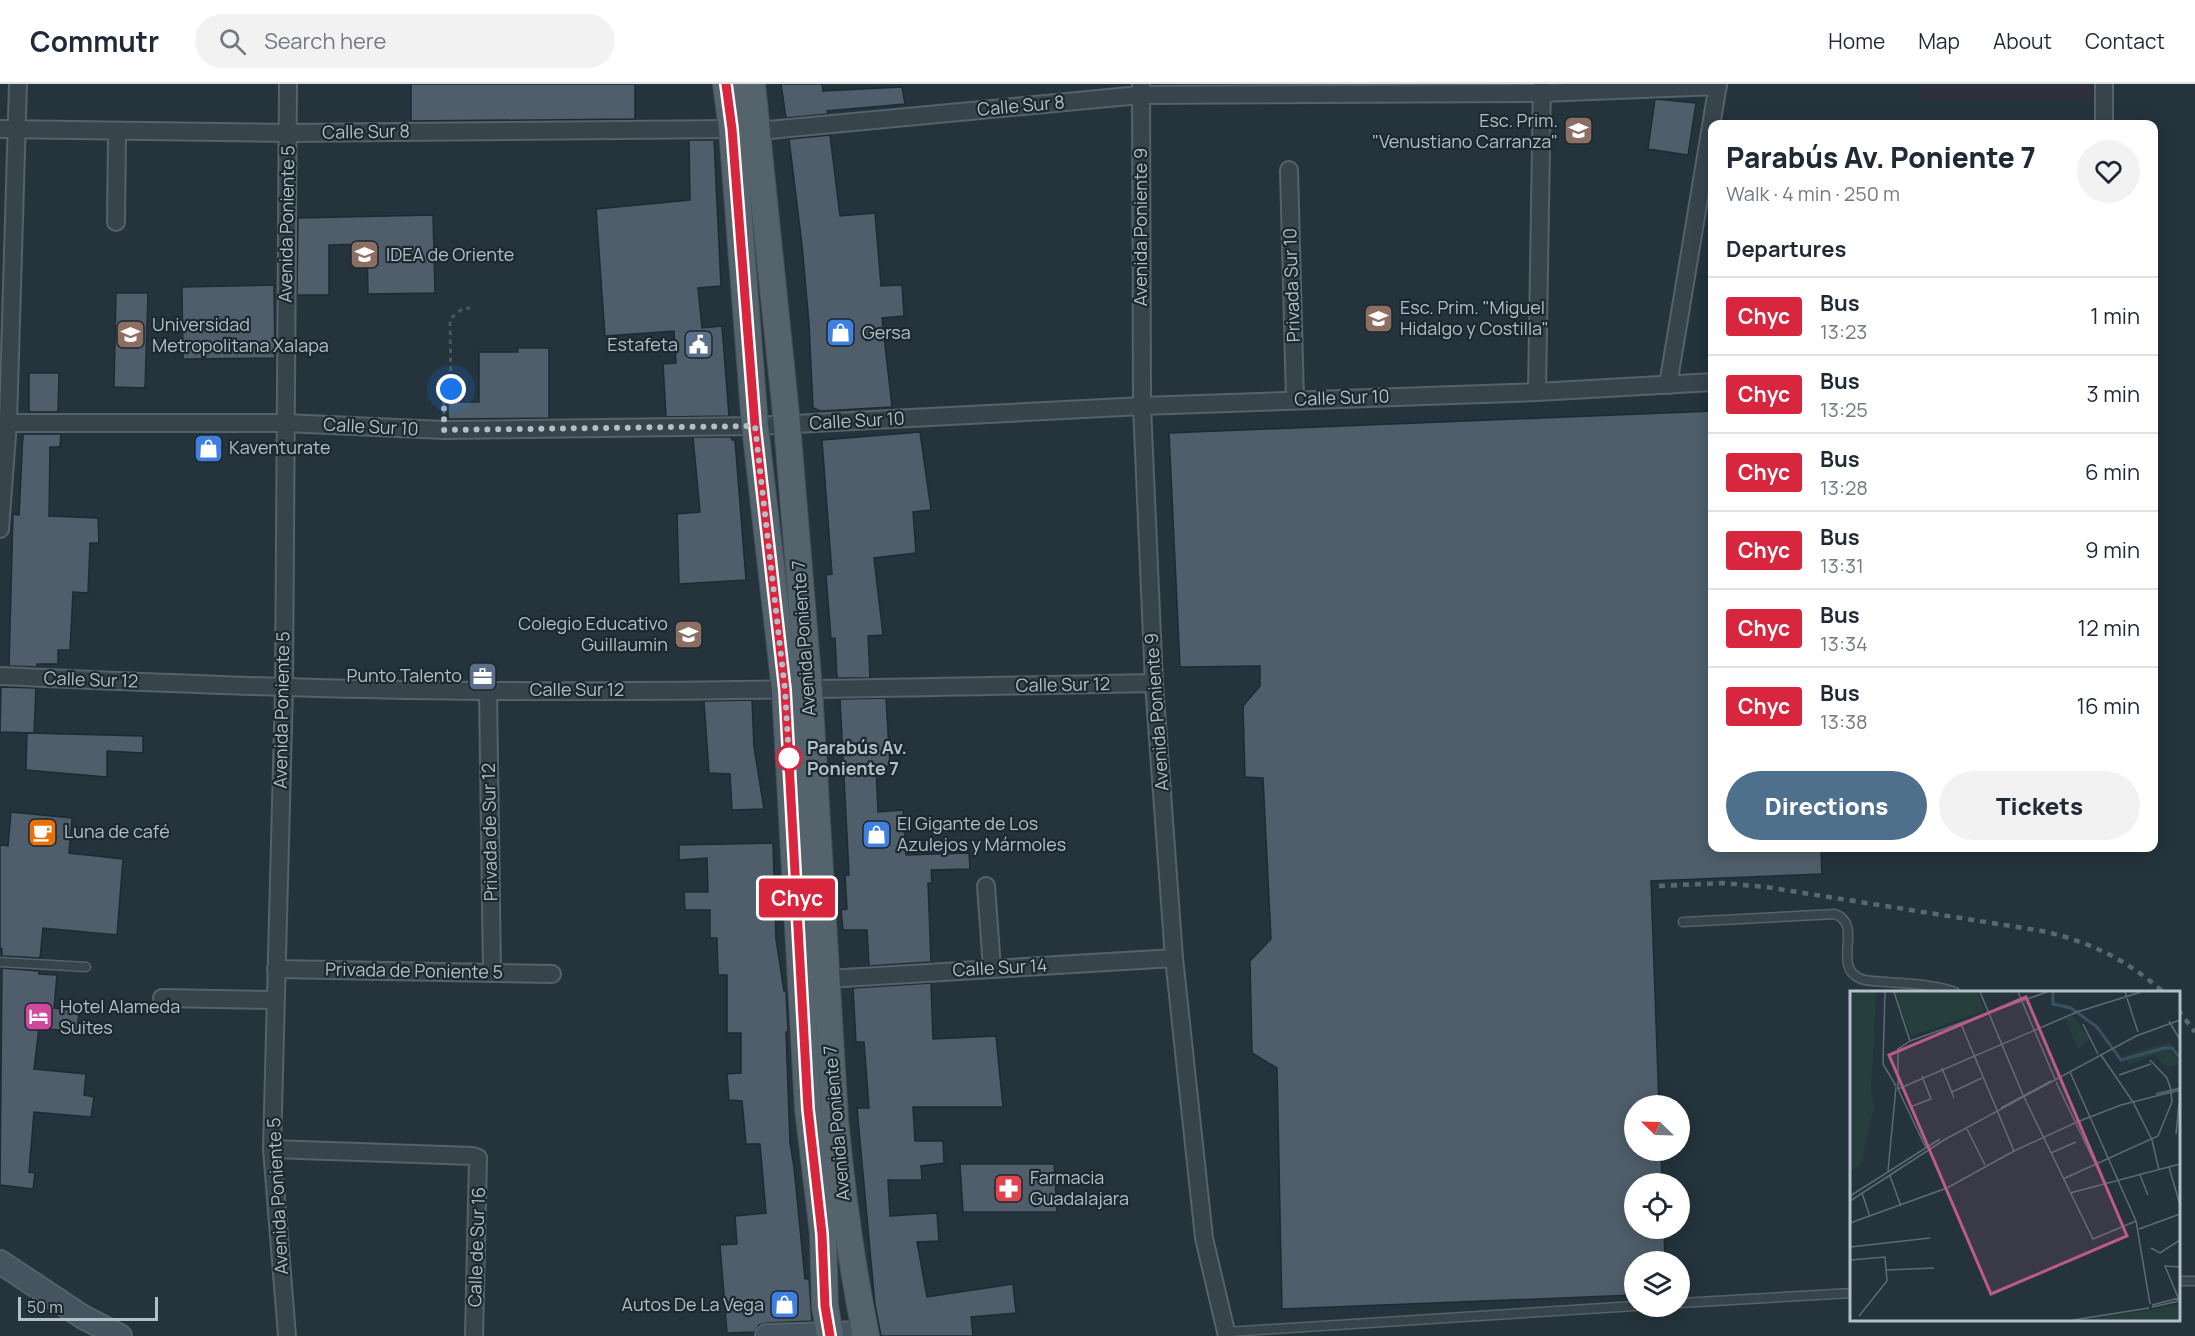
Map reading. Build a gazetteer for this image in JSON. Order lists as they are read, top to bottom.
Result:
{
  "streets": {
    "main road": ["Avenida Poniente 7"],
    "street": [
      "Calle Sur 8",
      "Avenida Poniente 5",
      "Avenida Poniente 9",
      "Privada Sur 10",
      "Calle Sur 10",
      "Calle Sur 12",
      "Privada de Sur 12",
      "Calle Sur 14",
      "Privada de Poniente 5",
      "Calle de Sur 16"
    ]
  },
  "crossings": [
    ["Calle Sur 8", "Avenida Poniente 5"],
    ["Calle Sur 8", "Avenida Poniente 9"],
    ["Calle Sur 8", "Avenida Poniente 7"],
    ["Avenida Poniente 5", "Calle Sur 10"],
    ["Avenida Poniente 5", "Calle Sur 12"],
    ["Avenida Poniente 5", "Privada de Poniente 5"],
    ["Avenida Poniente 5", "Calle de Sur 16"],
    ["Avenida Poniente 9", "Calle Sur 10"],
    ["Avenida Poniente 9", "Calle Sur 12"],
    ["Avenida Poniente 9", "Calle Sur 14"],
    ["Privada Sur 10", "Calle Sur 10"],
    ["Calle Sur 10", "Avenida Poniente 7"],
    ["Avenida Poniente 7", "Calle Sur 12"],
    ["Avenida Poniente 7", "Calle Sur 14"],
    ["Calle Sur 12", "Privada de Sur 12"],
    ["Privada de Sur 12", "Privada de Poniente 5"]
  ],
  "places": {
    "school or university": [
      "Esc. Prim. \"Venustiano Carranza\"",
      "IDEA de Oriente",
      "Esc. Prim. \"Miguel Hidalgo y Costilla\"",
      "Universidad Metropolitana Xalapa",
      "Colegio Educativo Guillaumin"
    ],
    "shop": [
      "Gersa",
      "Kaventurate",
      "El Gigante de Los Azulejos y Mármoles",
      "Autos De La Vega"
    ],
    "public building": ["Estafeta"],
    "office": ["Punto Talento"],
    "other": ["Parabús Av. Poniente 7"],
    "cafe": ["Luna de café"],
    "hotel": ["Hotel Alameda Suites"],
    "pharmacy": ["Farmacia Guadalajara"]
  },
  "lines": ["bus line Chyc"],
  "scale_bar": "50 m",
  "north": "top left",
  "page": {
    "header": "Commutr",
    "search": "Search here",
    "nav": [
      "Home",
      "Map",
      "About",
      "Contact"
    ],
    "on_map": "Chyc",
    "heading": [
      ["Parabús Av. Poniente 7", "Walk · 4 min · 250 m"],
      "Departures"
    ],
    "list": [
      {
        "mark": "Chyc",
        "name": "Bus",
        "note": "13:23",
        "value": "1 min"
      },
      {
        "mark": "Chyc",
        "name": "Bus",
        "note": "13:25",
        "value": "3 min"
      },
      {
        "mark": "Chyc",
        "name": "Bus",
        "note": "13:28",
        "value": "6 min"
      },
      {
        "mark": "Chyc",
        "name": "Bus",
        "note": "13:31",
        "value": "9 min"
      },
      {
        "mark": "Chyc",
        "name": "Bus",
        "note": "13:34",
        "value": "12 min"
      },
      {
        "mark": "Chyc",
        "name": "Bus",
        "note": "13:38",
        "value": "16 min"
      }
    ],
    "buttons": ["Directions", "Tickets"],
    "scale": "50 m"
  }
}
